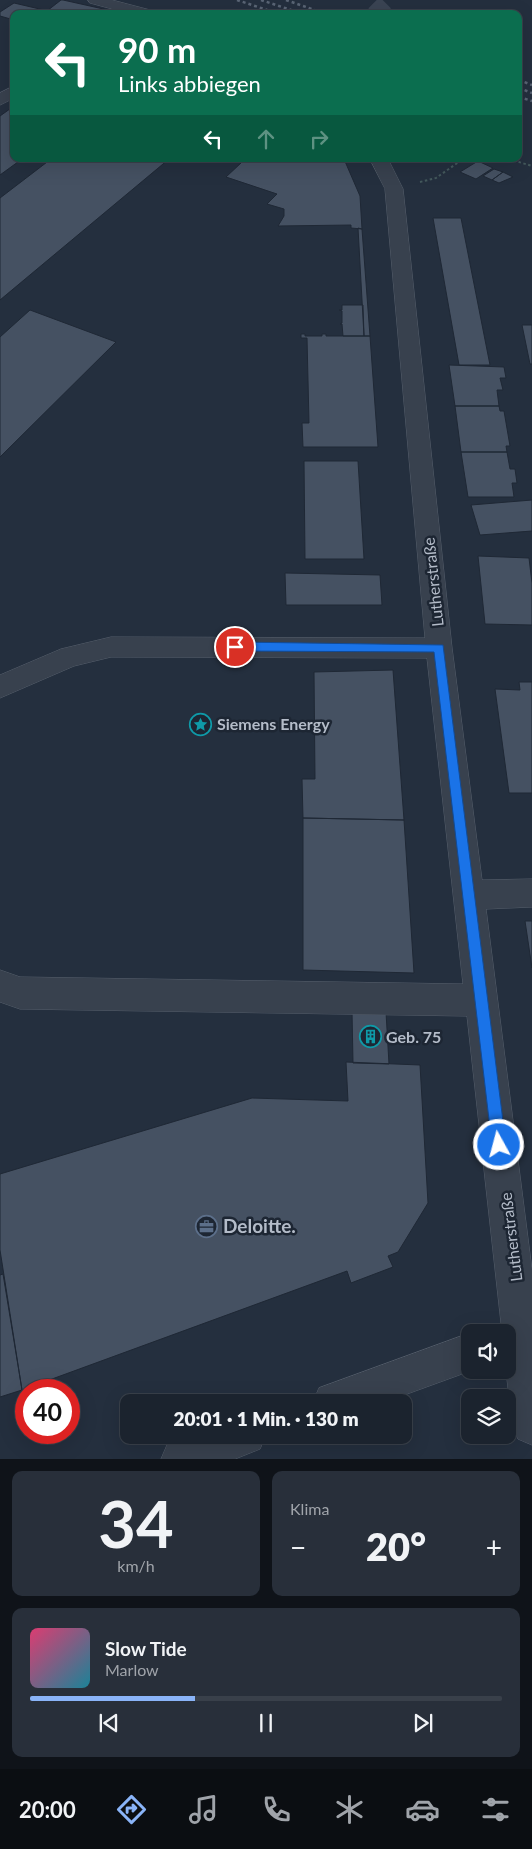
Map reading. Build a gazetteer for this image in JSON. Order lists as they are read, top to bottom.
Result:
{
  "streets": {
    "street": ["Lutherstraße"]
  },
  "places": {
    "place": ["Siemens Energy"],
    "building": ["Geb. 75"],
    "office": ["Deloitte."]
  },
  "page": {
    "turn": ["90 m", "Links abbiegen"],
    "limit": "40",
    "trip": "20:01 · 1 Min. · 130 m",
    "tile": [
      ["34", "km/h"],
      "Klima"
    ],
    "heat": ["−", "20°", "+"],
    "song": ["Slow Tide", "Marlow"],
    "tabs": "20:00"
  }
}
